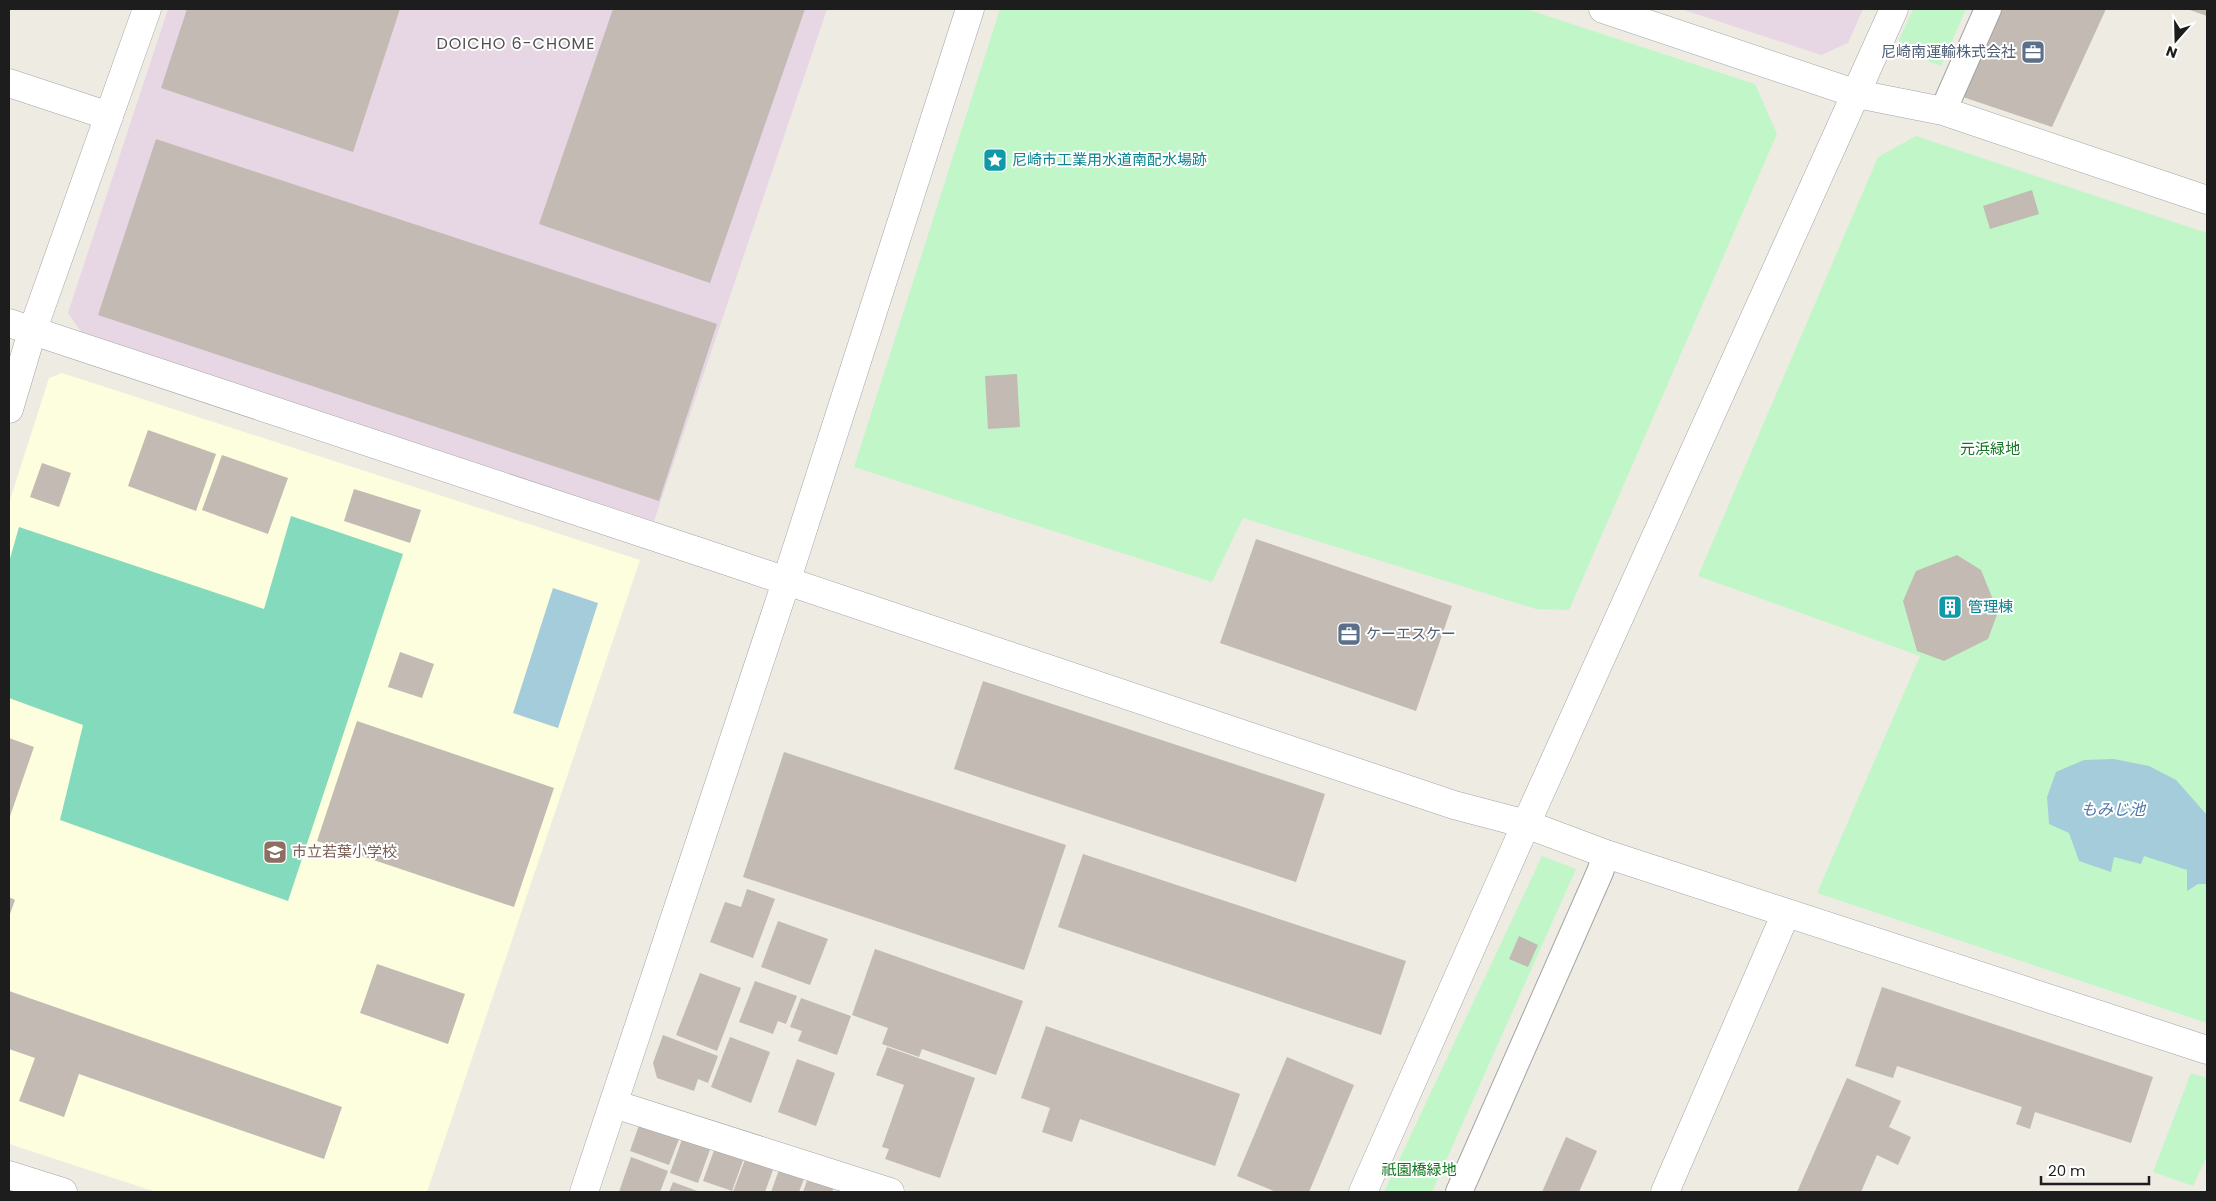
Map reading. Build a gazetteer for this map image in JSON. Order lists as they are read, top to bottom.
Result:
{
  "districts": ["DOICHO 6-CHOME"],
  "water": ["もみじ池"],
  "parks": ["元浜緑地", "祇園橋緑地"],
  "places": {
    "office": ["尼崎南運輸株式会社", "ケーエスケー"],
    "place": ["尼崎市工業用水道南配水場跡"],
    "building": ["管理棟"],
    "school or university": ["市立若葉小学校"]
  },
  "scale_bar": "20 m",
  "north": "bottom"
}
